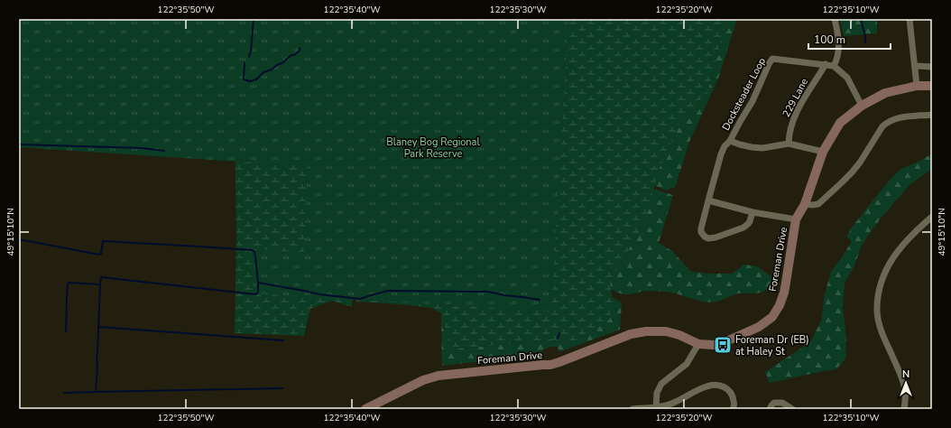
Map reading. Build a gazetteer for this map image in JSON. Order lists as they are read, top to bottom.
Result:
{
  "streets": {
    "street": ["Docksteader Loop", "229 Lane", "Foreman Drive"]
  },
  "crossings": [
    ["Docksteader Loop", "229 Lane"],
    ["Docksteader Loop", "Foreman Drive"]
  ],
  "parks": ["Blaney Bog Regional Park Reserve"],
  "places": {
    "bus stop": ["Foreman Dr (EB) at Haley St"]
  },
  "scale_bar": "100 m",
  "north": "top",
  "coordinates": [
    "122°35'50\"W",
    "122°35'40\"W",
    "122°35'30\"W",
    "122°35'20\"W",
    "122°35'10\"W",
    "49°15'10\"N"
  ]
}
